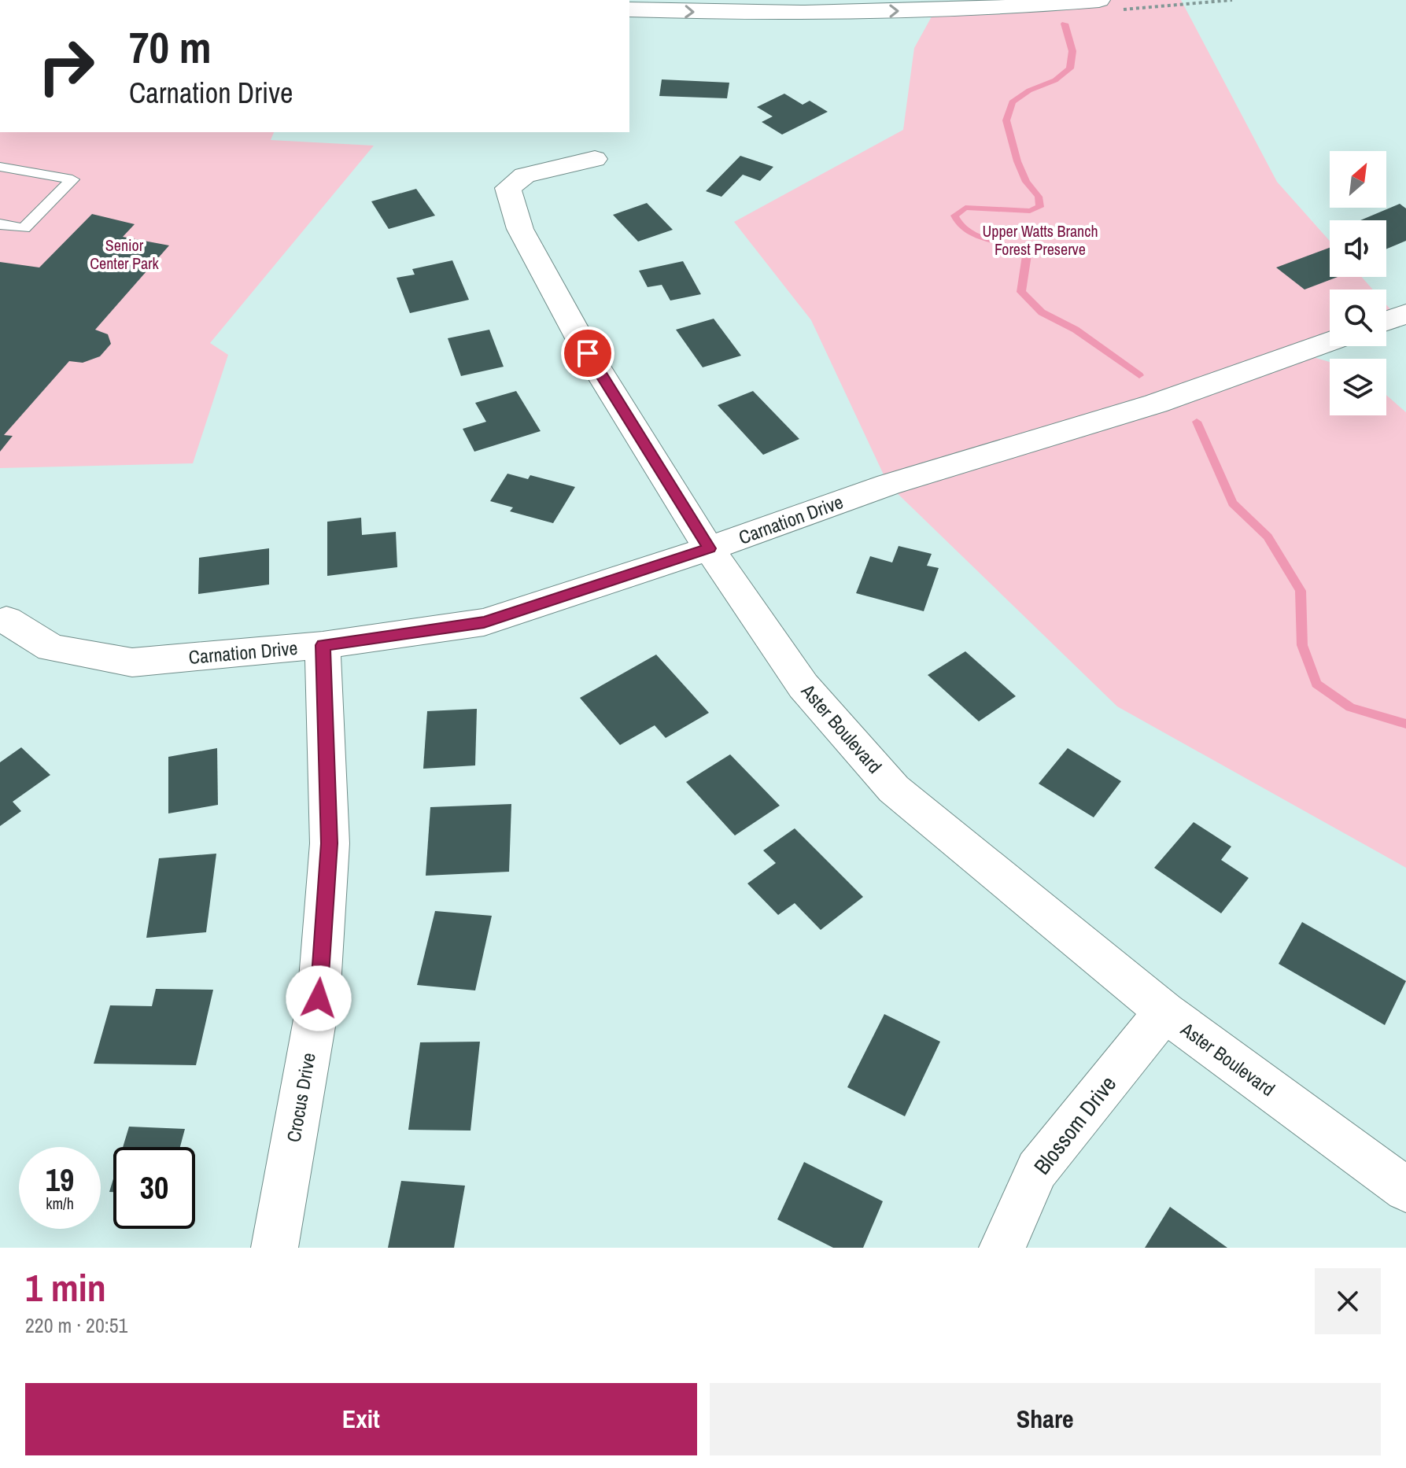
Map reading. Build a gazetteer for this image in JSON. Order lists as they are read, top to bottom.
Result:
{
  "streets": {
    "street": [
      "Carnation Drive",
      "Aster Boulevard",
      "Crocus Drive",
      "Blossom Drive"
    ]
  },
  "crossings": [
    ["Carnation Drive", "Aster Boulevard"],
    ["Carnation Drive", "Crocus Drive"],
    ["Aster Boulevard", "Blossom Drive"]
  ],
  "parks": ["Upper Watts Branch Forest Preserve", "Senior Center Park"],
  "north": "top right",
  "page": {
    "turn": ["70 m", "Carnation Drive"],
    "speed": "19 km/h",
    "limit": "30",
    "heading": ["1 min", "220 m · 20:51"],
    "buttons": ["Exit", "Share"]
  }
}
